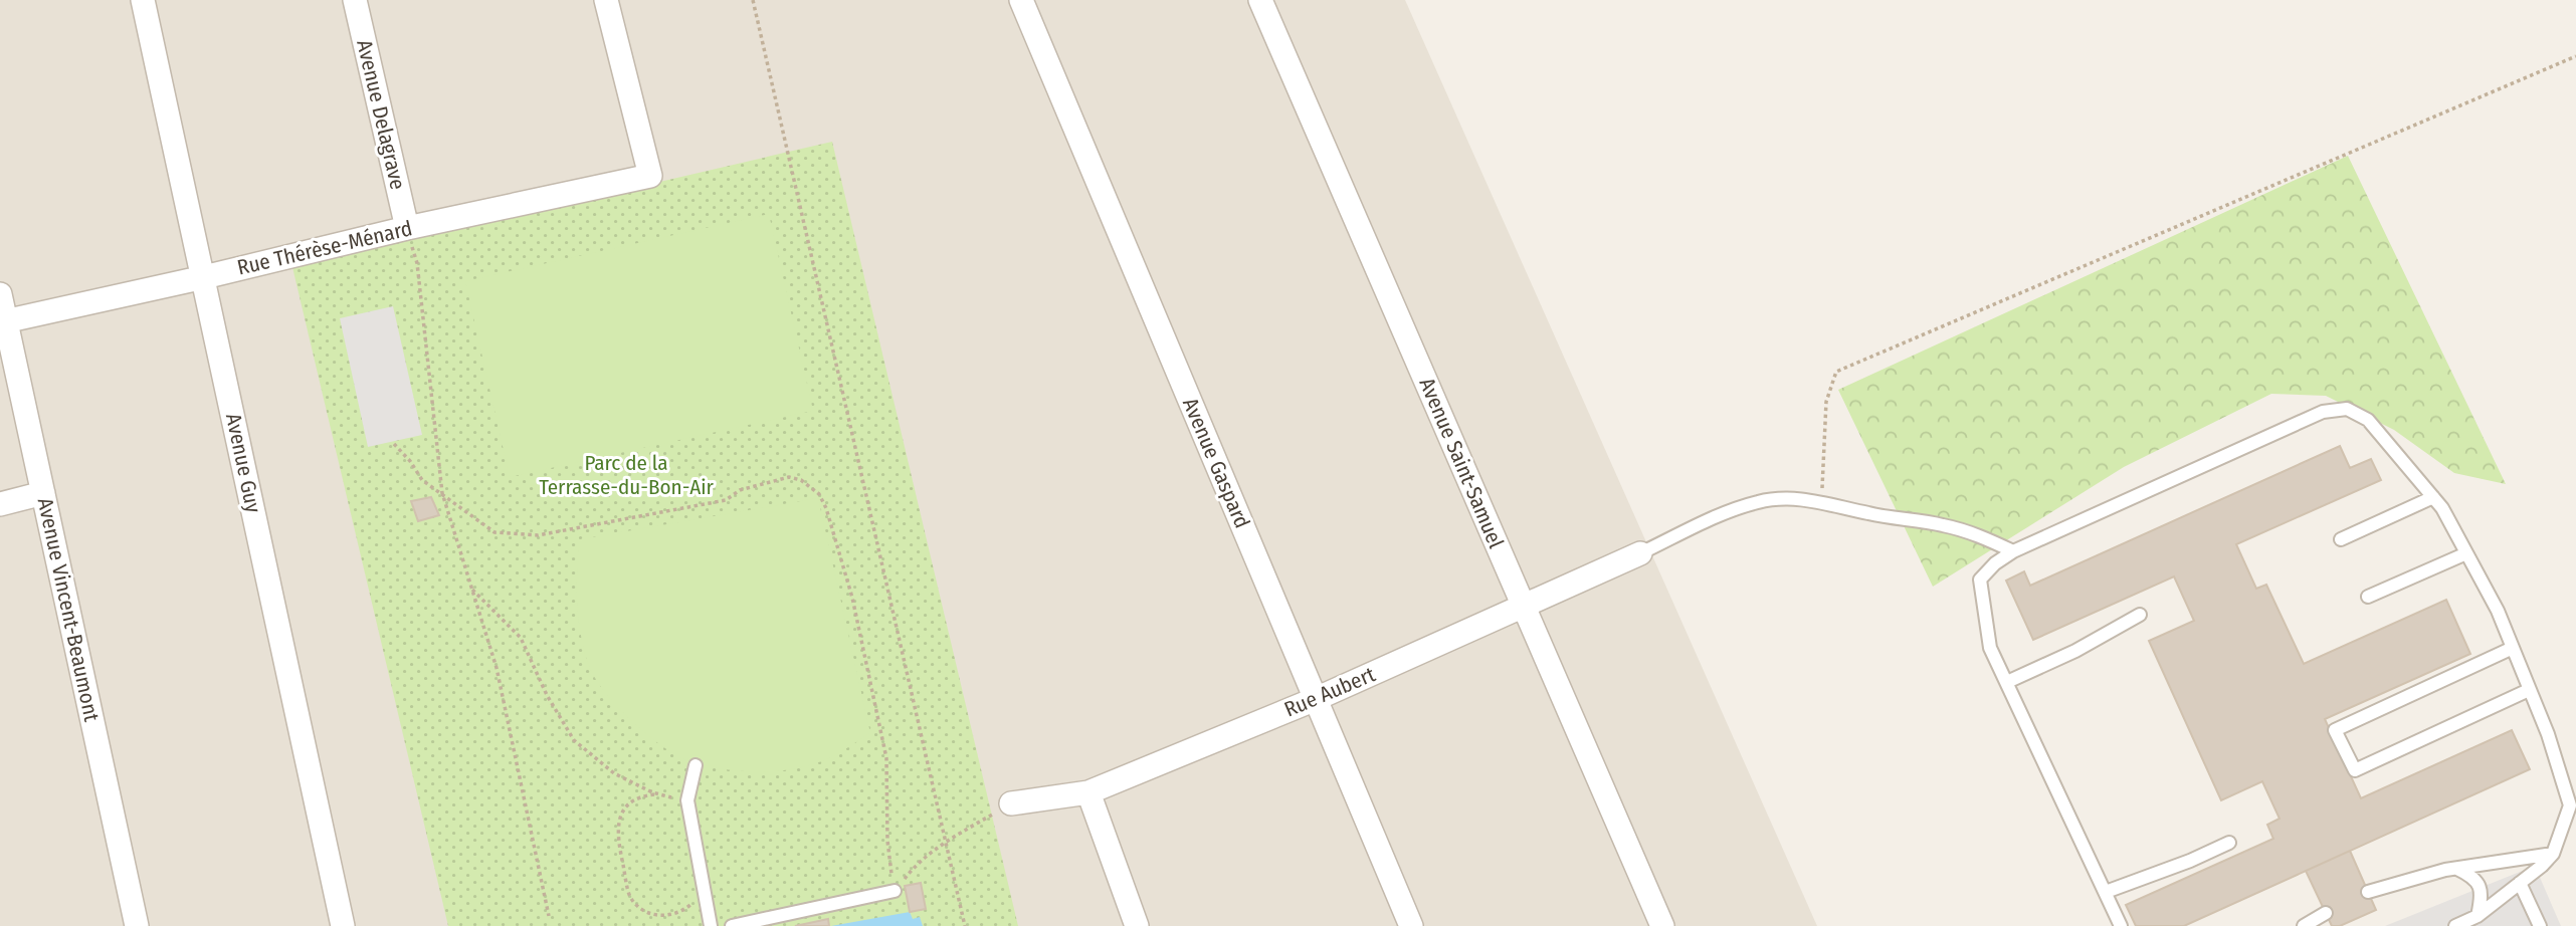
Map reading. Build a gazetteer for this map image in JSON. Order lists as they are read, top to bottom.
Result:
{
  "streets": {
    "street": [
      "Avenue Delagrave",
      "Rue Thérèse-Ménard",
      "Avenue Guy",
      "Avenue Gaspard",
      "Avenue Saint-Samuel",
      "Avenue Vincent-Beaumont",
      "Rue Aubert"
    ]
  },
  "crossings": [
    ["Avenue Delagrave", "Rue Thérèse-Ménard"],
    ["Rue Thérèse-Ménard", "Avenue Guy"],
    ["Rue Thérèse-Ménard", "Avenue Vincent-Beaumont"],
    ["Avenue Gaspard", "Rue Aubert"],
    ["Avenue Saint-Samuel", "Rue Aubert"]
  ],
  "parks": ["Parc de la Terrasse-du-Bon-Air"]
}
